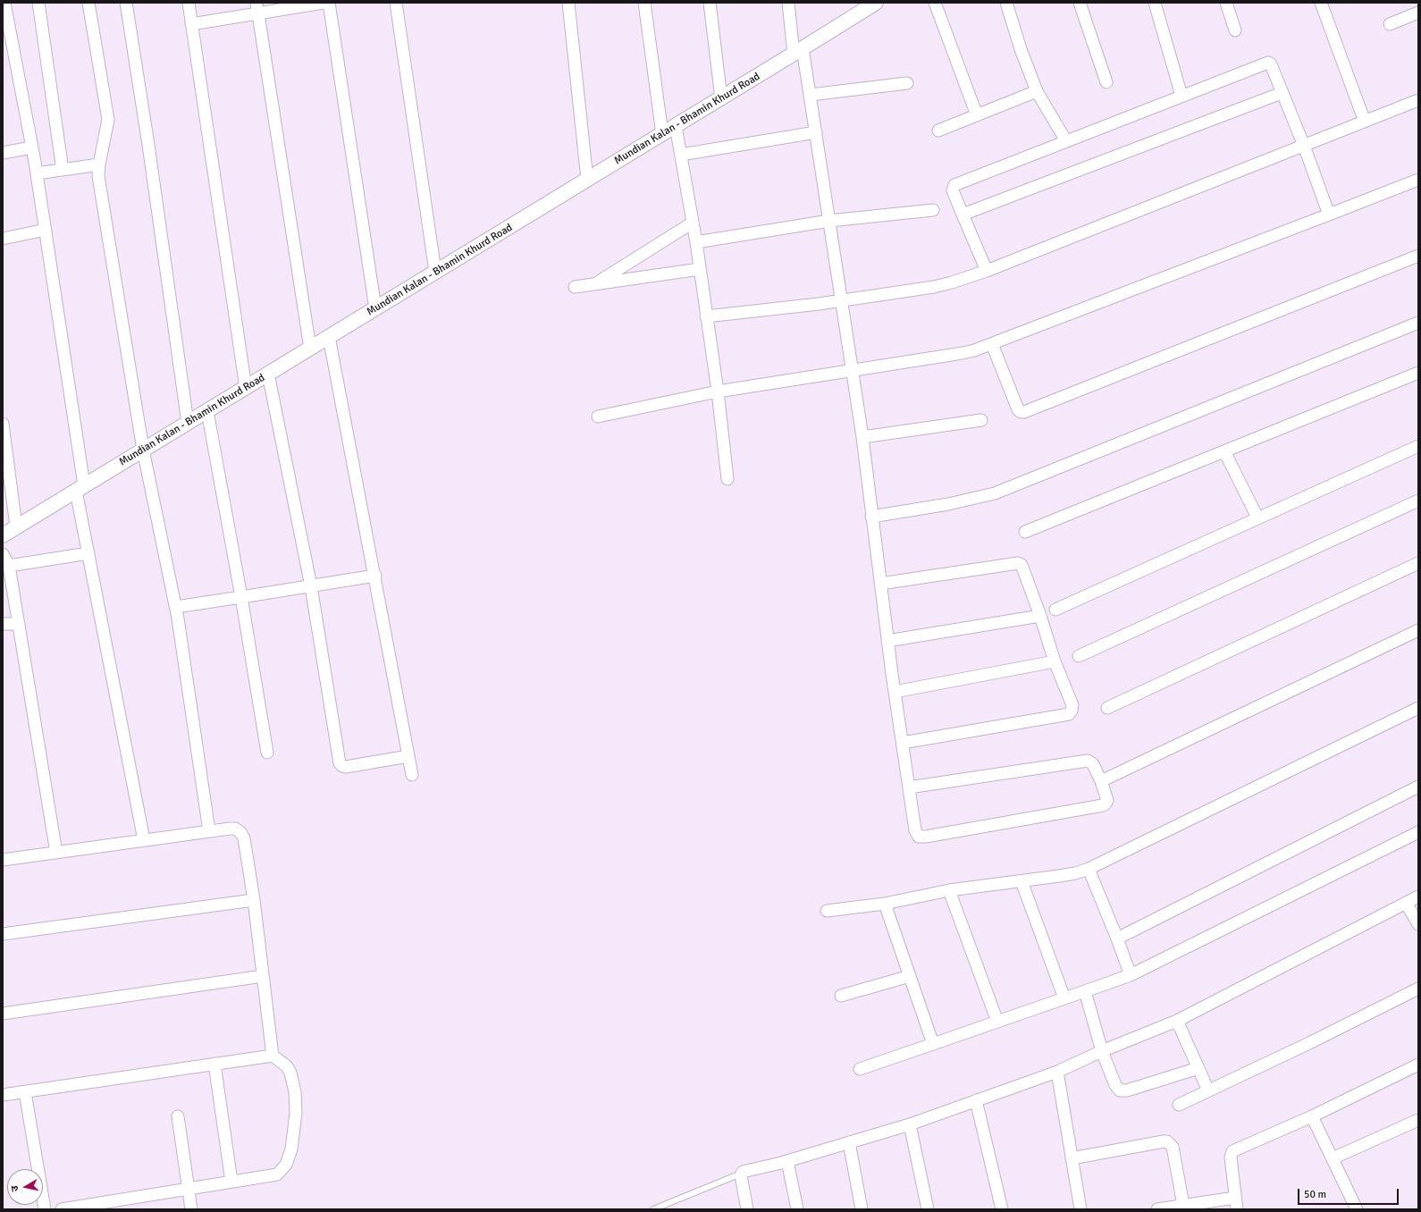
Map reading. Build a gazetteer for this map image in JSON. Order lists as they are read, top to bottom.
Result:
{
  "streets": {
    "street": ["Mundian Kalan - Bhamin Khurd Road"]
  },
  "scale_bar": "50 m",
  "north": "left"
}
